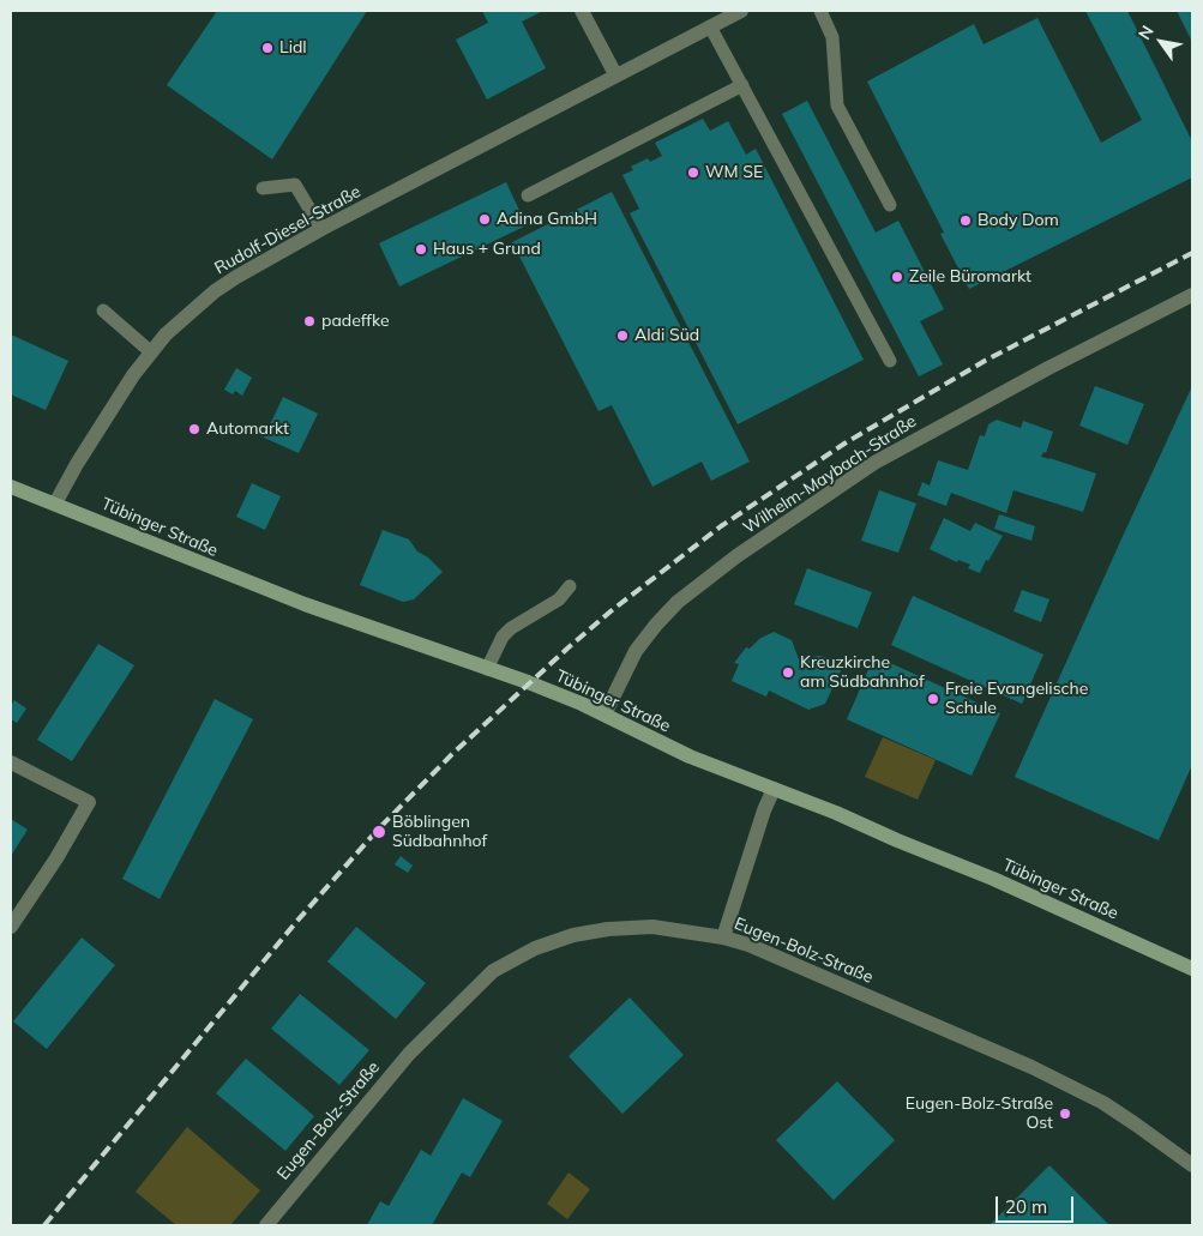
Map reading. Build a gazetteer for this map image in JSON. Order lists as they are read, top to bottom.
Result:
{
  "streets": {
    "main road": ["Tübinger Straße"],
    "street": ["Rudolf-Diesel-Straße", "Wilhelm-Maybach-Straße", "Eugen-Bolz-Straße"]
  },
  "crossings": [
    ["Rudolf-Diesel-Straße", "Tübinger Straße"],
    ["Wilhelm-Maybach-Straße", "Tübinger Straße"]
  ],
  "places": [
    "Lidl",
    "WM SE",
    "Adina GmbH",
    "Body Dom",
    "Haus + Grund",
    "Zeile Büromarkt",
    "padeffke",
    "Aldi Süd",
    "Automarkt",
    "Kreuzkirche am Südbahnhof",
    "Freie Evangelische Schule",
    "Böblingen Südbahnhof",
    "Eugen-Bolz-Straße Ost"
  ],
  "scale_bar": "20 m",
  "north": "top left"
}
